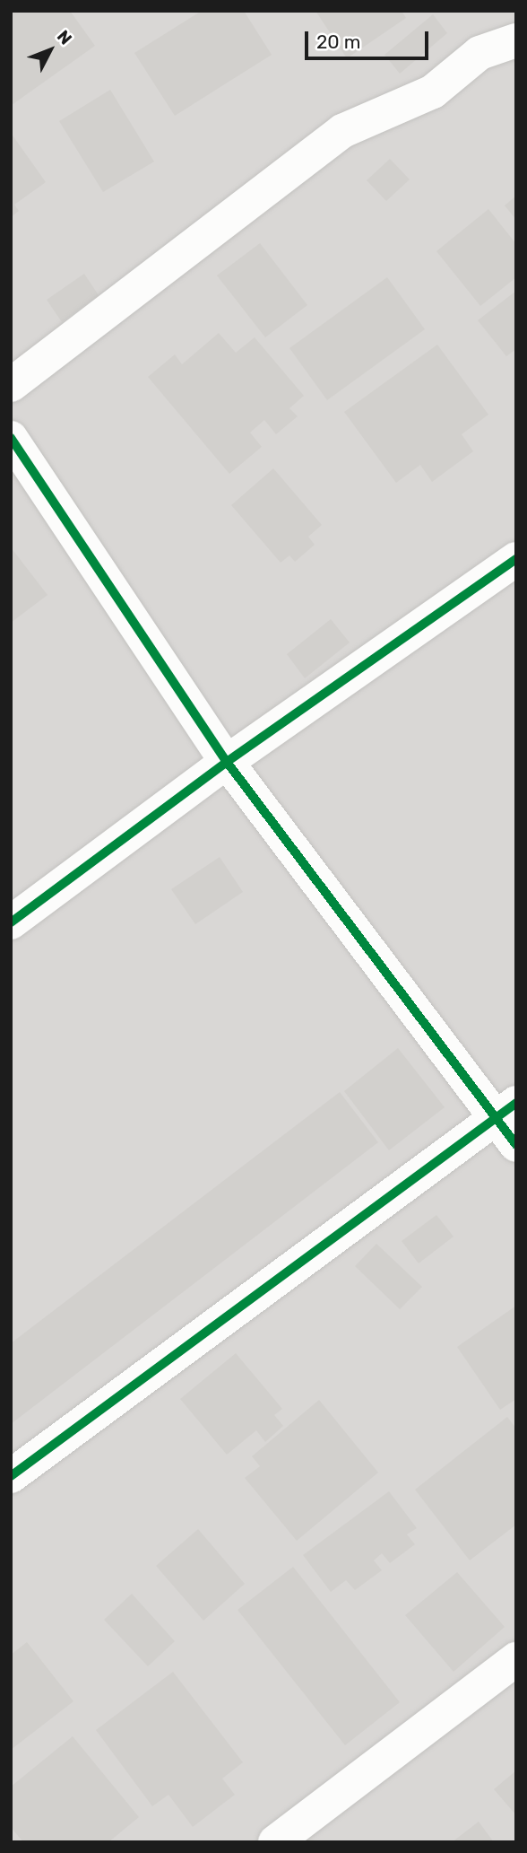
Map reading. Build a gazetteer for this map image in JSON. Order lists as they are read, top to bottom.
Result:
{
  "scale_bar": "20 m",
  "north": "top right"
}
